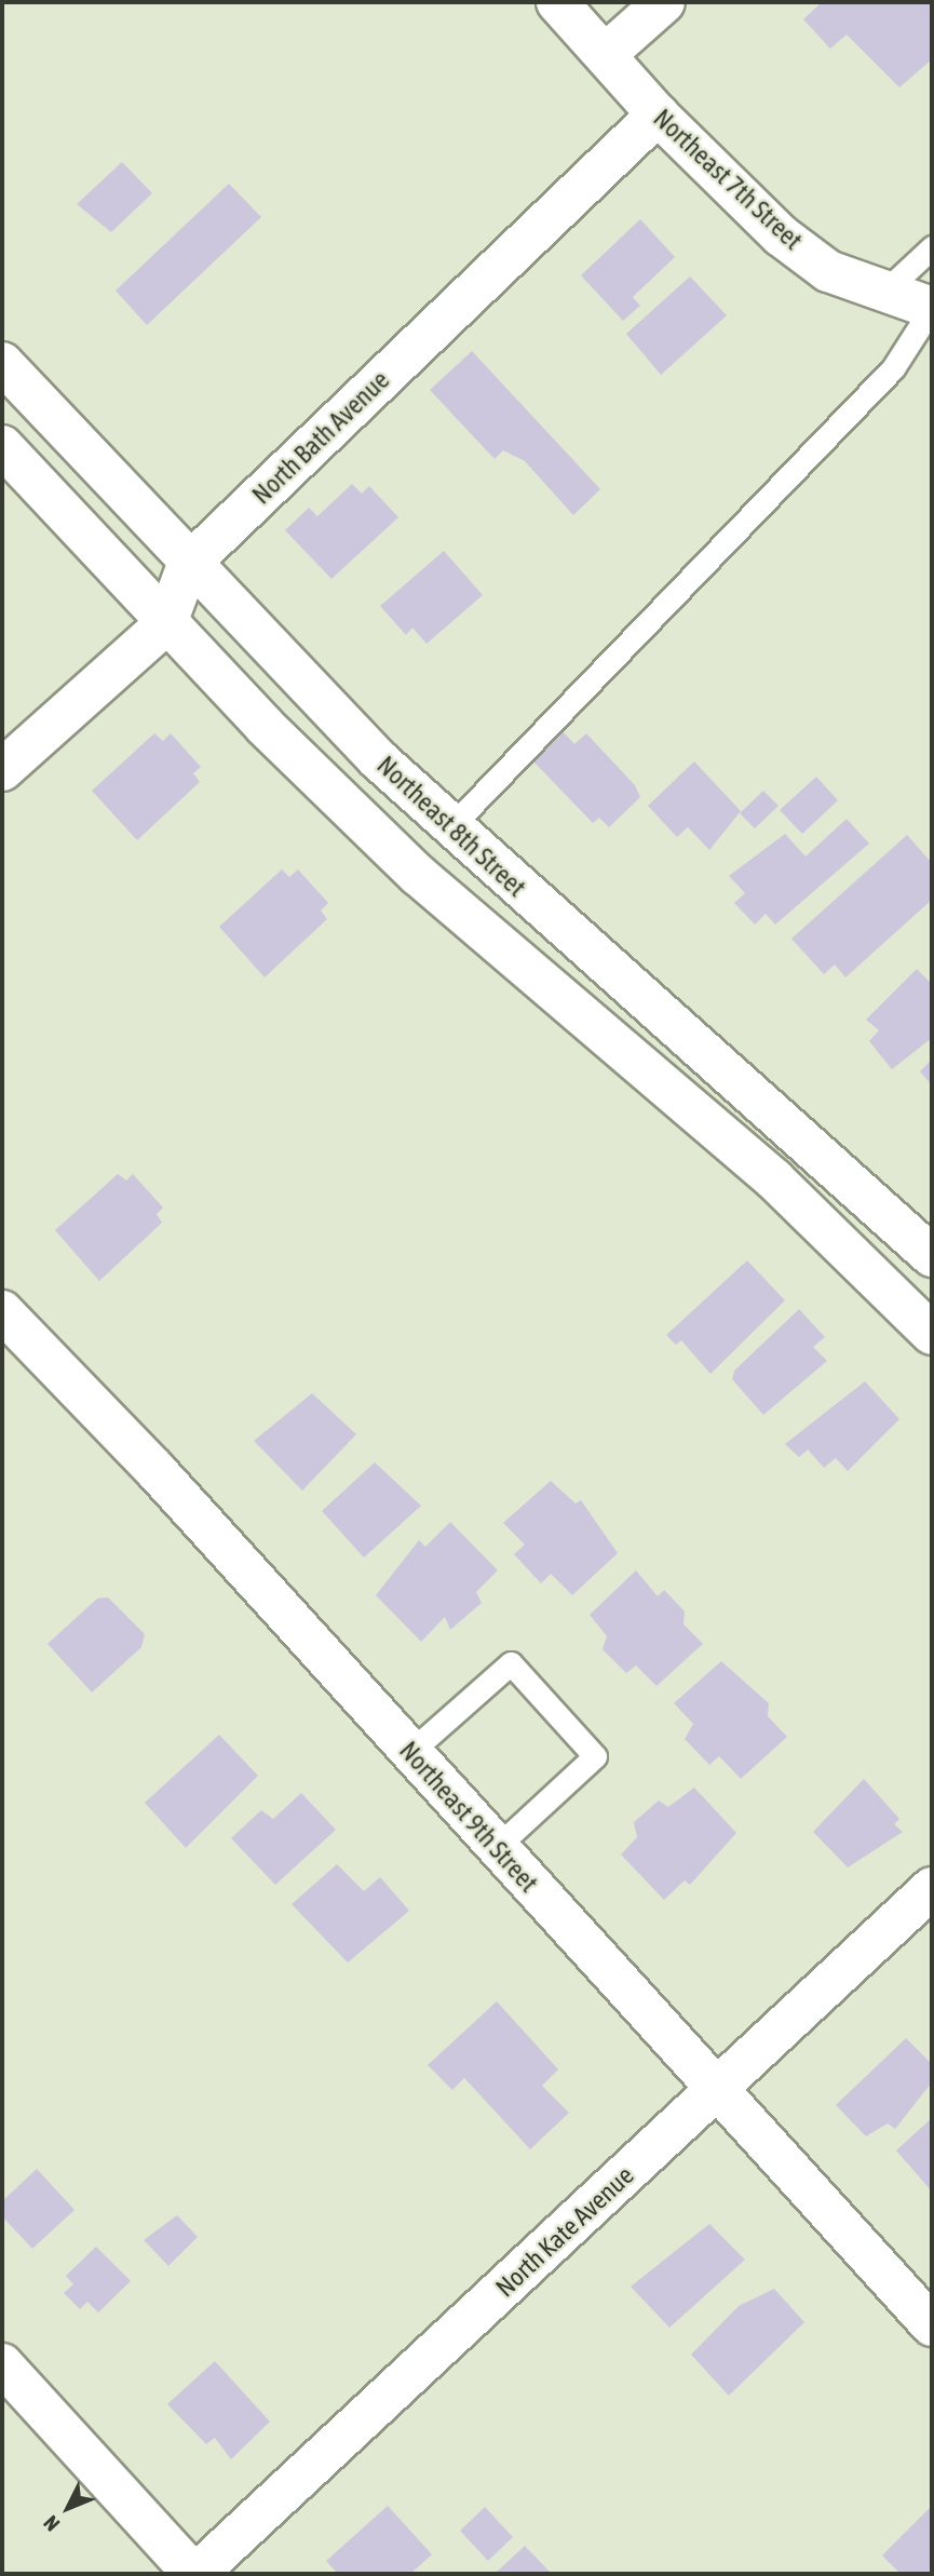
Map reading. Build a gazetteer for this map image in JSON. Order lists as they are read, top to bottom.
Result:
{
  "streets": {
    "street": [
      "Northeast 7th Street",
      "North Bath Avenue",
      "Northeast 8th Street",
      "Northeast 9th Street",
      "North Kate Avenue"
    ]
  },
  "crossings": [
    ["Northeast 7th Street", "North Bath Avenue"],
    ["North Bath Avenue", "Northeast 8th Street"],
    ["Northeast 9th Street", "North Kate Avenue"]
  ],
  "north": "bottom left"
}
